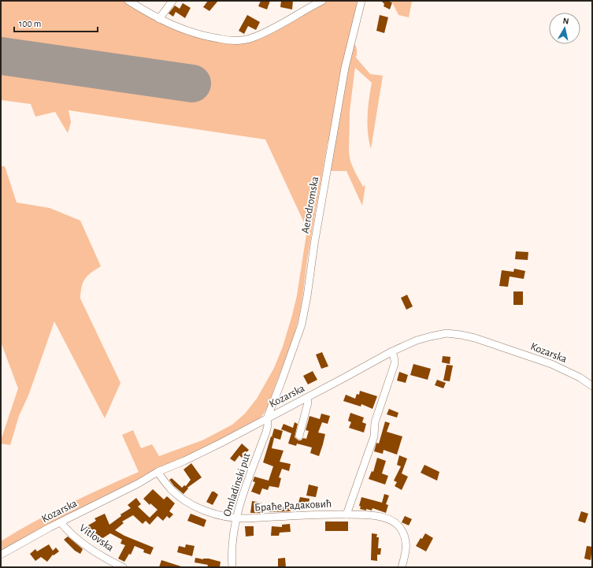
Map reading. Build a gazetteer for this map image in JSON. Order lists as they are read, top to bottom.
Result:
{
  "streets": {
    "street": [
      "Aerodromska",
      "Kozarska",
      "Omladinski put",
      "Браће Радаковић",
      "Vitlovska"
    ]
  },
  "crossings": [
    ["Aerodromska", "Omladinski put"],
    ["Kozarska", "Omladinski put"],
    ["Kozarska", "Браће Радаковић"],
    ["Kozarska", "Vitlovska"],
    ["Omladinski put", "Браће Радаковић"]
  ],
  "scale_bar": "100 m",
  "north": "top"
}
